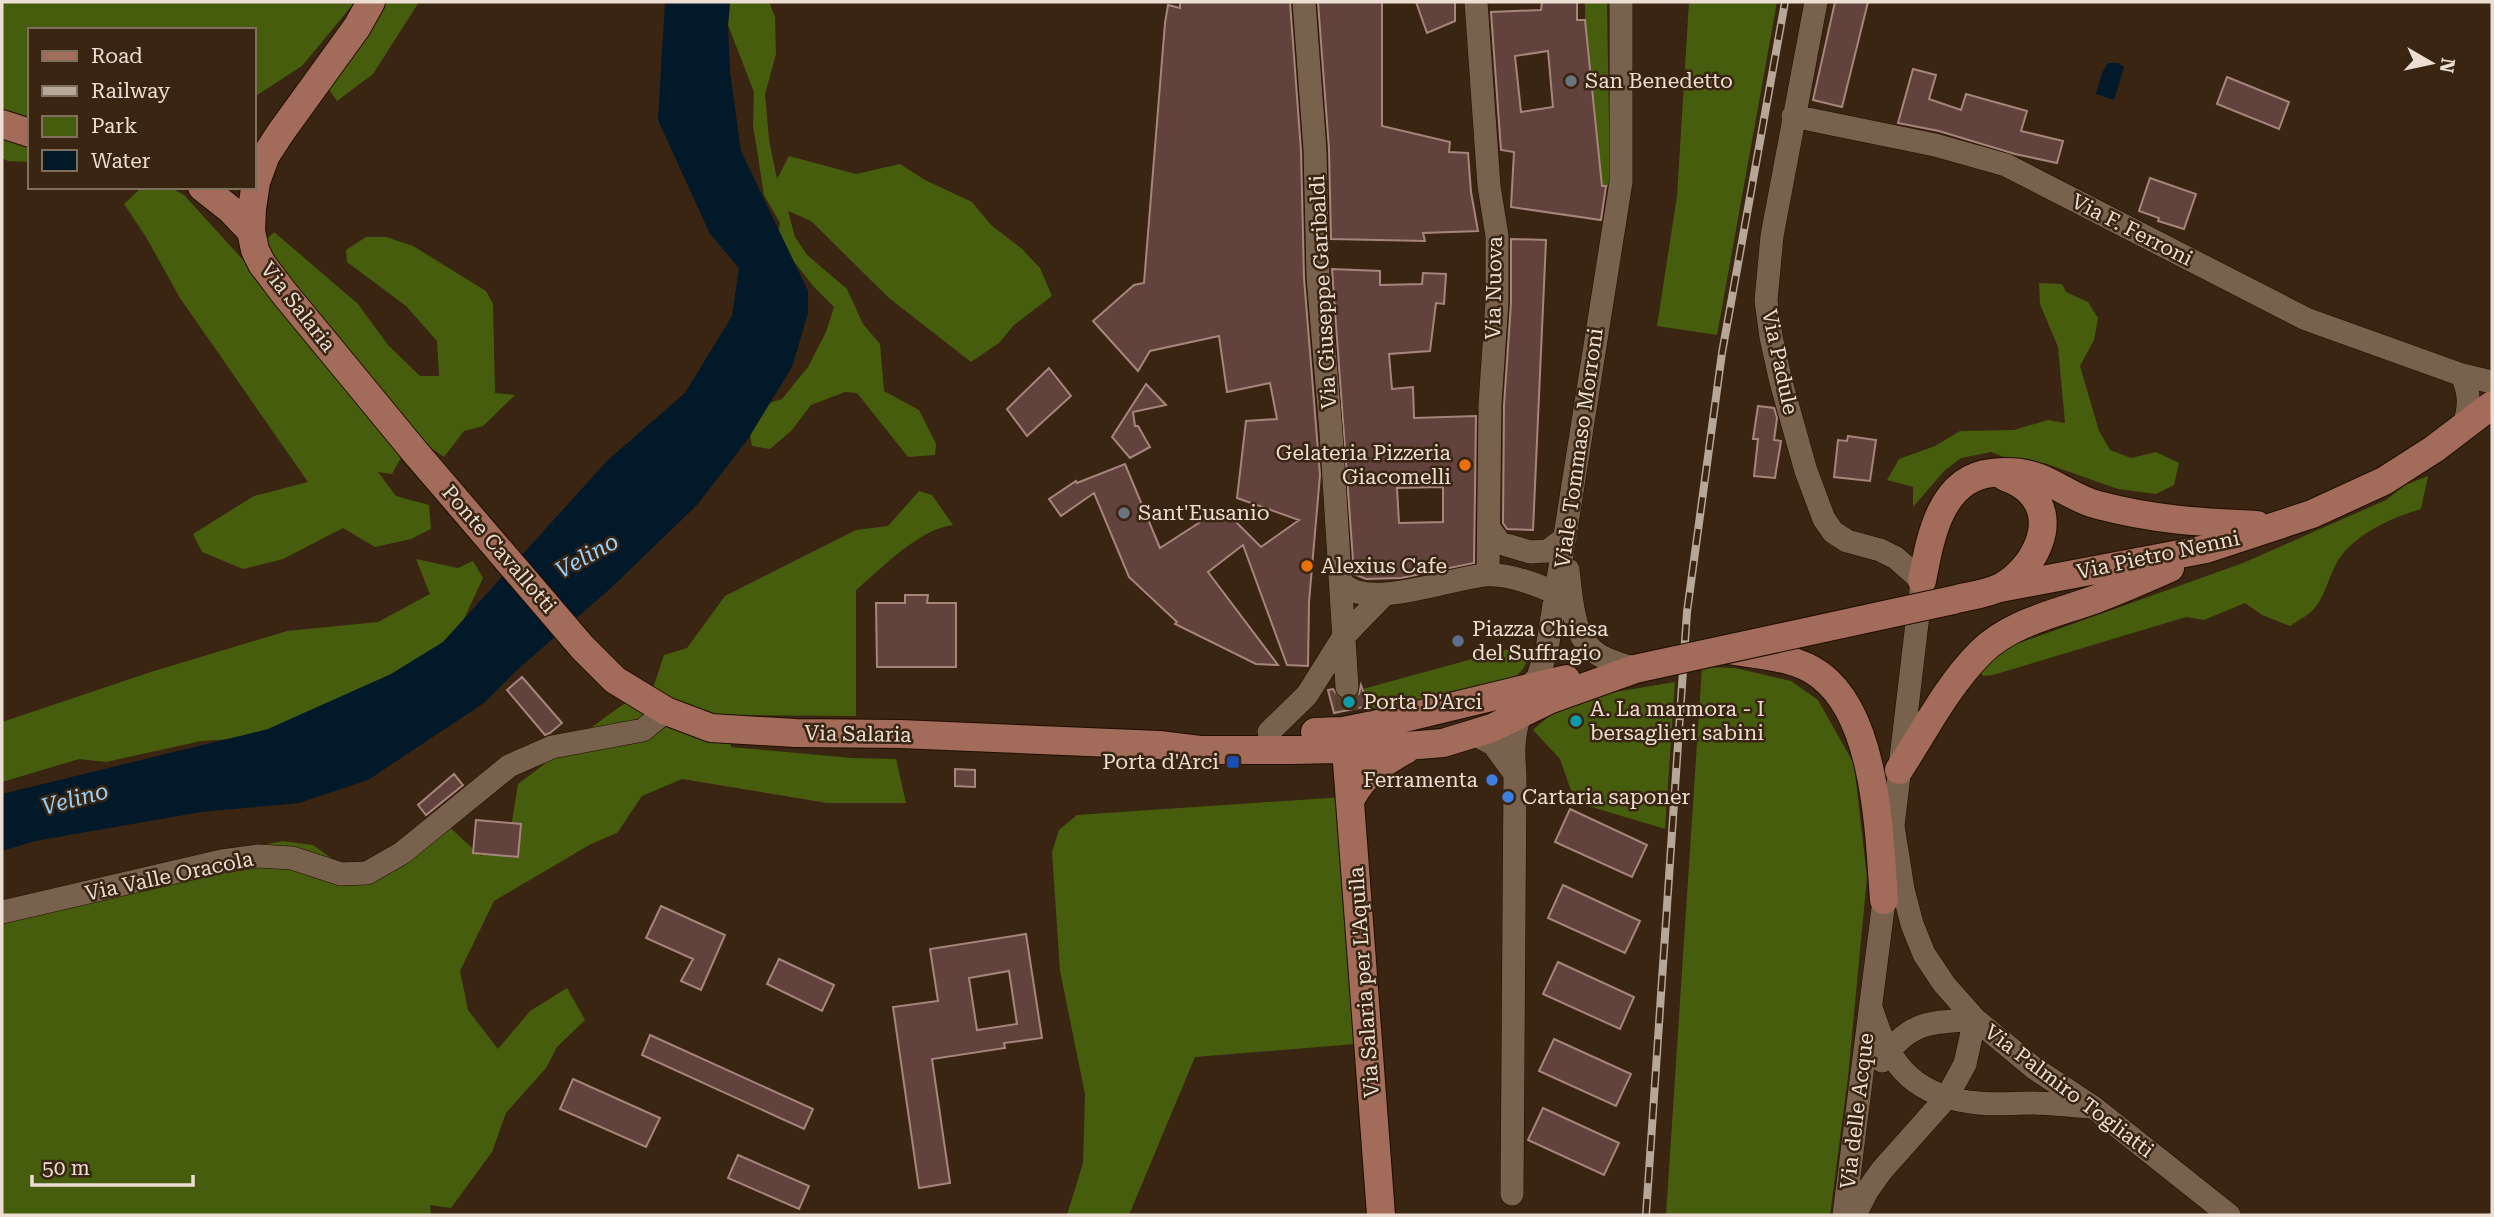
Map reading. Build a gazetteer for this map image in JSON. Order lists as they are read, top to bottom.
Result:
{
  "streets": {
    "main road": [
      "Via Salaria",
      "Ponte Cavallotti",
      "Via Pietro Nenni",
      "Via Salaria per L'Aquila"
    ],
    "street": [
      "Via F. Ferroni",
      "Via Nuova",
      "Via Giuseppe Garibaldi",
      "Via Padule",
      "Viale Tommaso Morroni",
      "Via Valle Oracola",
      "Via Palmiro Togliatti",
      "Via delle Acque"
    ]
  },
  "crossings": [
    ["Via F. Ferroni", "Via Padule"],
    ["Via Giuseppe Garibaldi", "Via Salaria"],
    ["Via Giuseppe Garibaldi", "Via Salaria per L'Aquila"],
    ["Via Salaria", "Ponte Cavallotti"],
    ["Via Salaria", "Via Valle Oracola"],
    ["Via Salaria", "Via Salaria per L'Aquila"],
    ["Via Padule", "Via Palmiro Togliatti"],
    ["Via Palmiro Togliatti", "Via delle Acque"]
  ],
  "water": ["Velino"],
  "places": {
    "other": [
      "San Benedetto",
      "Gelateria Pizzeria Giacomelli",
      "Sant'Eusanio",
      "Alexius Cafe",
      "Piazza Chiesa del Suffragio",
      "Porta D'Arci",
      "A. La marmora - I bersaglieri sabini",
      "Ferramenta",
      "Cartaria saponer"
    ],
    "transit": ["Porta d'Arci"]
  },
  "legend": [
    "Road",
    "Railway",
    "Park",
    "Water"
  ],
  "scale_bar": "50 m",
  "north": "right"
}
